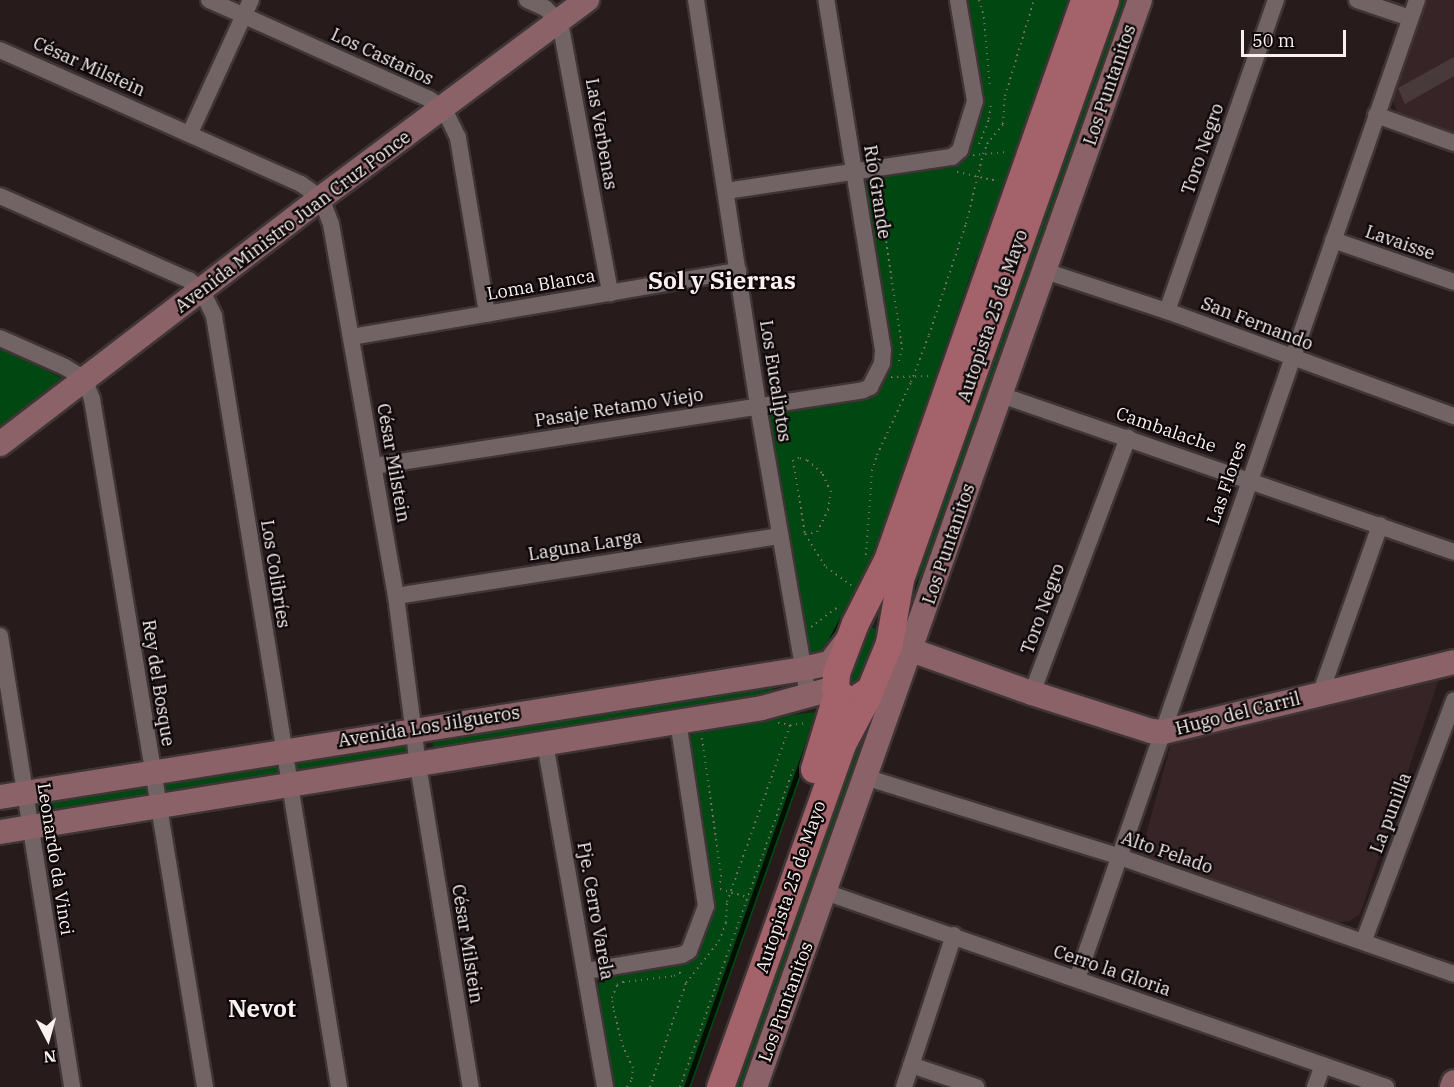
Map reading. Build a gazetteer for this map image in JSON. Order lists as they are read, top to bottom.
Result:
{
  "streets": {
    "main road": ["Autopista 25 de Mayo"],
    "street": [
      "Los Castaños",
      "César Milstein",
      "Los Puntanitos",
      "Las Verbenas",
      "Toro Negro",
      "Río Grande",
      "Avenida Ministro Juan Cruz Ponce",
      "Lavaisse",
      "Loma Blanca",
      "San Fernando",
      "Los Eucaliptos",
      "Pasaje Retamo Viejo",
      "Cambalache",
      "Las Flores",
      "Laguna Larga",
      "Los Colibríes",
      "Rey del Bosque",
      "Hugo del Carril",
      "Avenida Los Jilgueros",
      "La punilla",
      "Alto Pelado",
      "Leonardo da Vinci",
      "Pje. Cerro Varela",
      "Cerro la Gloria"
    ]
  },
  "crossings": [
    ["Los Castaños", "Avenida Ministro Juan Cruz Ponce"],
    ["Los Castaños", "Loma Blanca"],
    ["César Milstein", "Avenida Ministro Juan Cruz Ponce"],
    ["César Milstein", "Loma Blanca"],
    ["César Milstein", "Pasaje Retamo Viejo"],
    ["César Milstein", "Laguna Larga"],
    ["César Milstein", "Avenida Los Jilgueros"],
    ["Los Puntanitos", "Autopista 25 de Mayo"],
    ["Los Puntanitos", "San Fernando"],
    ["Los Puntanitos", "Cambalache"],
    ["Los Puntanitos", "Hugo del Carril"],
    ["Los Puntanitos", "Alto Pelado"],
    ["Los Puntanitos", "Cerro la Gloria"],
    ["Las Verbenas", "Avenida Ministro Juan Cruz Ponce"],
    ["Las Verbenas", "Loma Blanca"],
    ["Toro Negro", "San Fernando"],
    ["Toro Negro", "Cambalache"],
    ["Toro Negro", "Hugo del Carril"],
    ["Río Grande", "Pasaje Retamo Viejo"],
    ["Avenida Ministro Juan Cruz Ponce", "Los Colibríes"],
    ["Avenida Ministro Juan Cruz Ponce", "Rey del Bosque"],
    ["Lavaisse", "Las Flores"],
    ["Loma Blanca", "Los Eucaliptos"],
    ["Autopista 25 de Mayo", "Hugo del Carril"],
    ["Autopista 25 de Mayo", "Avenida Los Jilgueros"],
    ["San Fernando", "Las Flores"],
    ["Los Eucaliptos", "Pasaje Retamo Viejo"],
    ["Los Eucaliptos", "Laguna Larga"],
    ["Los Eucaliptos", "Avenida Los Jilgueros"],
    ["Cambalache", "Las Flores"],
    ["Las Flores", "Hugo del Carril"],
    ["Las Flores", "Alto Pelado"],
    ["Las Flores", "Cerro la Gloria"],
    ["Los Colibríes", "Avenida Los Jilgueros"],
    ["Rey del Bosque", "Avenida Los Jilgueros"],
    ["Avenida Los Jilgueros", "Leonardo da Vinci"],
    ["Avenida Los Jilgueros", "Pje. Cerro Varela"],
    ["La punilla", "Alto Pelado"]
  ],
  "districts": ["Sol y Sierras", "Nevot"],
  "scale_bar": "50 m",
  "north": "bottom"
}
